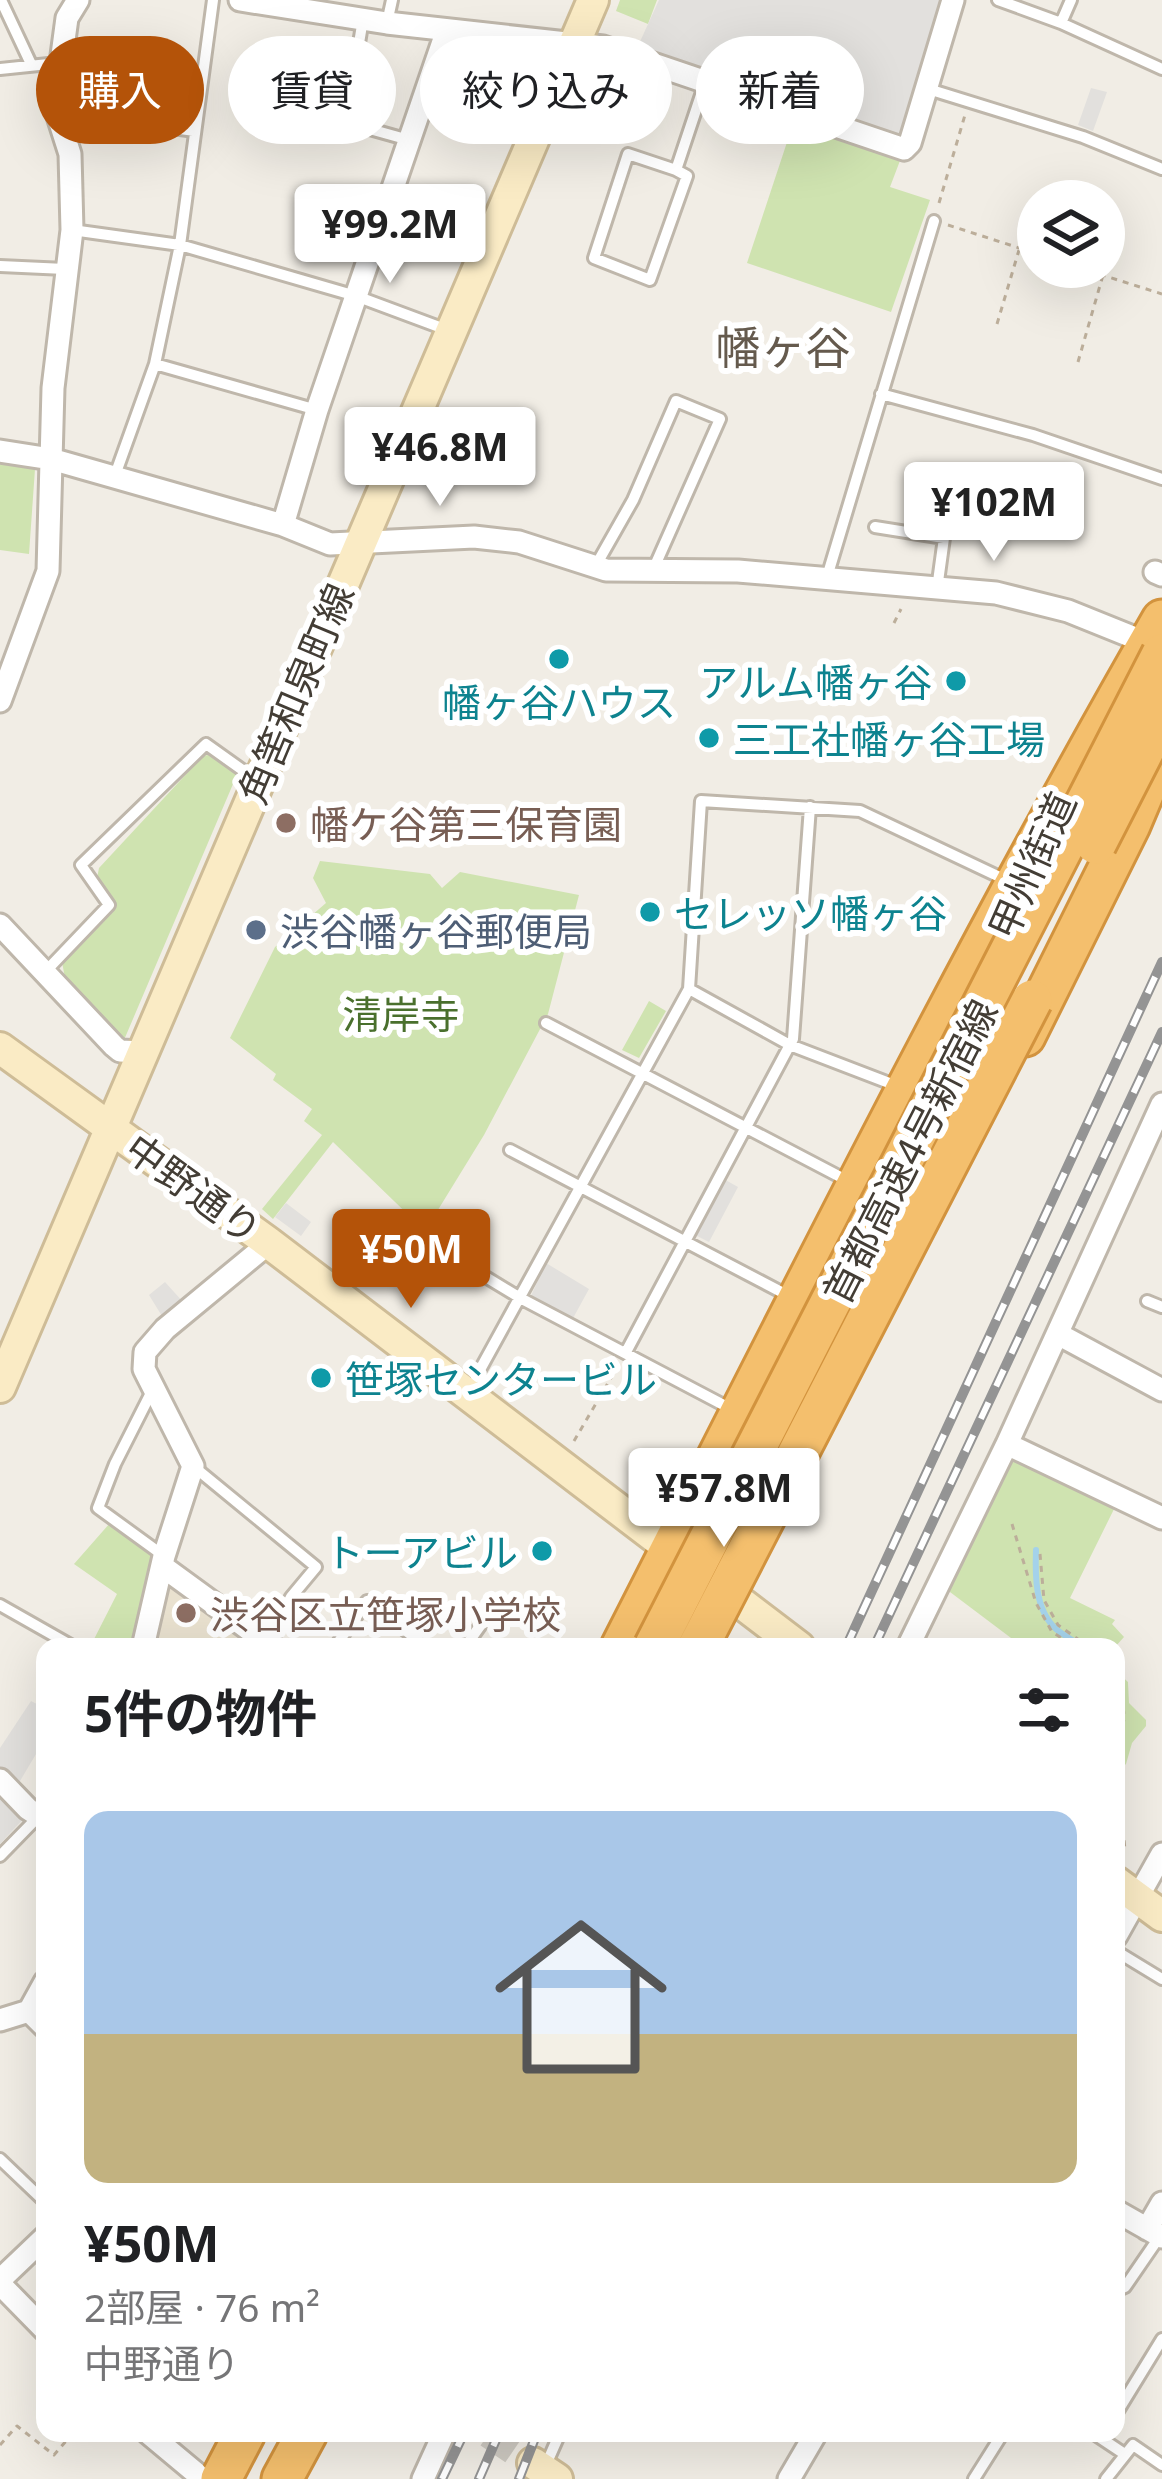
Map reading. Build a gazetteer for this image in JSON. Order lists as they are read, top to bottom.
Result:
{
  "streets": {
    "highway": ["甲州街道", "首都高速4号新宿線"],
    "main road": ["角筈和泉町線", "中野通り"]
  },
  "crossings": [
    ["角筈和泉町線", "中野通り"]
  ],
  "districts": ["幡ヶ谷"],
  "parks": ["清岸寺"],
  "places": [
    "幡ヶ谷ハウス",
    "アルム幡ヶ谷",
    "三工社幡ヶ谷工場",
    "幡ケ谷第三保育園",
    "セレッソ幡ヶ谷",
    "渋谷幡ヶ谷郵便局",
    "笹塚センタービル",
    "トーアビル",
    "渋谷区立笹塚小学校"
  ],
  "page": {
    "chip": [
      "購入",
      "賃貸",
      "絞り込み",
      "新着"
    ],
    "price": [
      "¥99.2M",
      "¥46.8M",
      "¥102M",
      "¥50M",
      "¥57.8M"
    ],
    "heading": "5件の物件",
    "list": [
      {
        "name": "¥50M",
        "note": "2部屋 · 76 m² · 中野通り"
      }
    ]
  }
}
